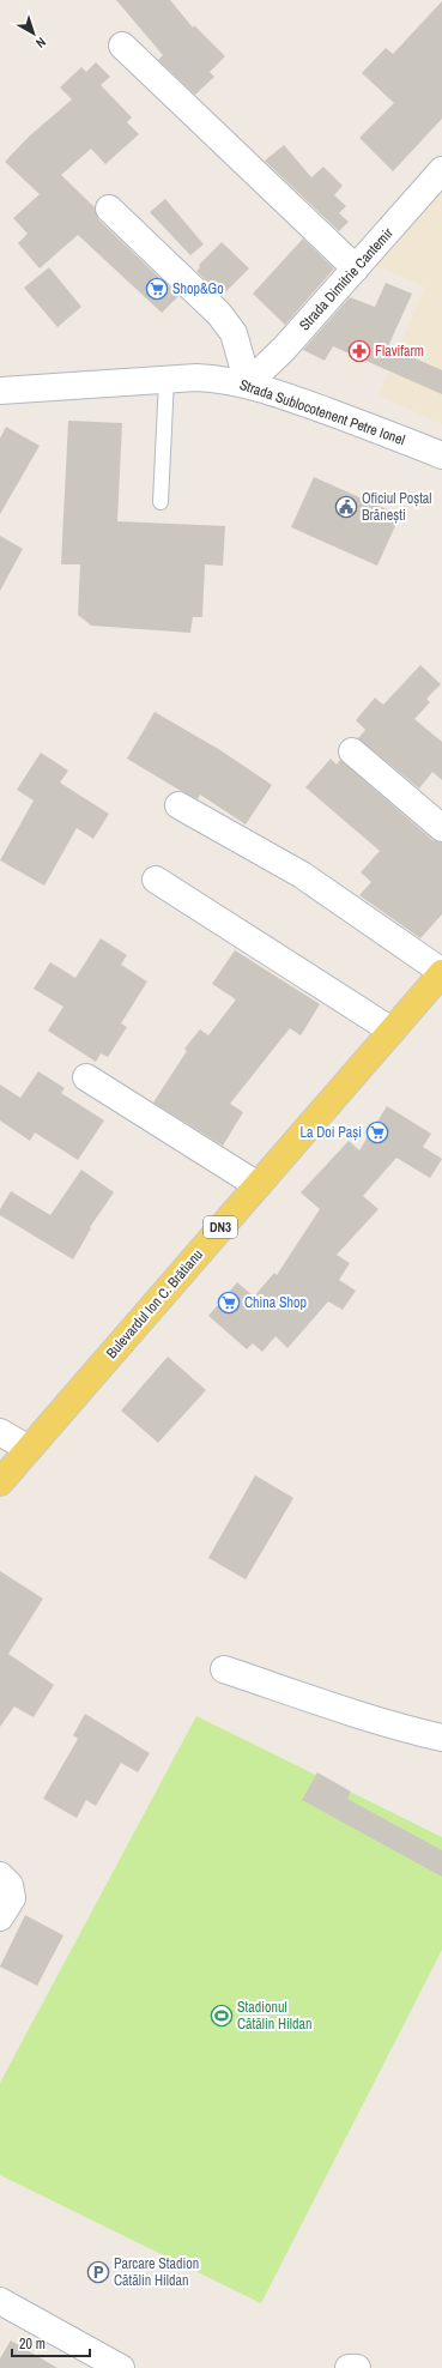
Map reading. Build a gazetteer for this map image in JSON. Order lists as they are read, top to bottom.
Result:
{
  "streets": {
    "main road": ["DN3", "Bulevardul Ion C. Brătianu"],
    "street": ["Strada Dimitrie Cantemir", "Strada Sublocotenent Petre Ionel"]
  },
  "crossings": [
    ["Strada Dimitrie Cantemir", "Strada Sublocotenent Petre Ionel"]
  ],
  "places": {
    "supermarket": ["Shop&Go", "La Doi Pași", "China Shop"],
    "pharmacy": ["Flavifarm"],
    "public building": ["Oficiul Poștal Brănești"],
    "sports": ["Stadionul Cătălin Hildan"],
    "parking": ["Parcare Stadion Cătălin Hildan"]
  },
  "scale_bar": "20 m",
  "north": "bottom right"
}
